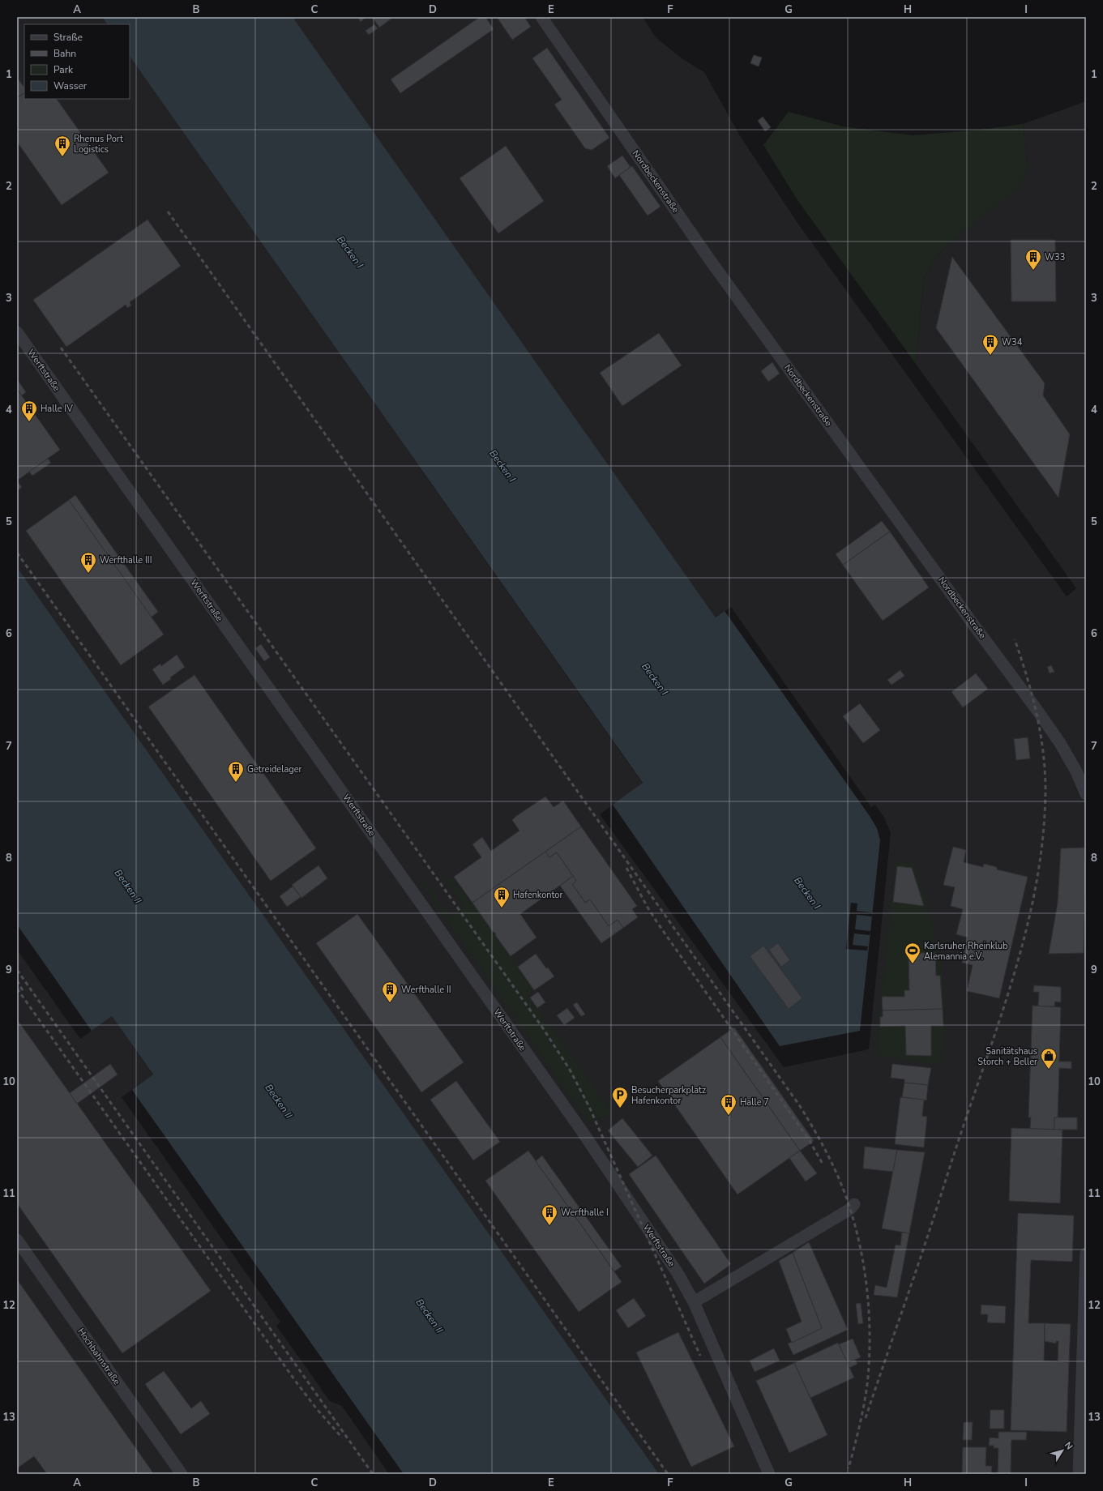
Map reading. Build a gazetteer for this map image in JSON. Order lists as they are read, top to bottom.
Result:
{
  "streets": {
    "street": ["Nordbeckenstraße", "Werftstraße", "Hochbahnstraße"]
  },
  "water": ["Becken I", "Becken II"],
  "places": {
    "building": [
      "Rhenus Port Logistics",
      "W33",
      "W34",
      "Halle IV",
      "Werfthalle III",
      "Getreidelager",
      "Hafenkontor",
      "Werfthalle II",
      "Halle 7",
      "Werfthalle I"
    ],
    "sports": ["Karlsruher Rheinklub Alemannia e.V."],
    "shop": ["Sanitätshaus Storch + Beller"],
    "parking": ["Besucherparkplatz Hafenkontor"]
  },
  "legend": [
    "Straße",
    "Bahn",
    "Park",
    "Wasser"
  ],
  "north": "top right",
  "grid": {
    "columns": [
      "A",
      "B",
      "C",
      "D",
      "E",
      "F",
      "G",
      "H",
      "I"
    ],
    "rows": [
      "1",
      "2",
      "3",
      "4",
      "5",
      "6",
      "7",
      "8",
      "9",
      "10",
      "11",
      "12",
      "13"
    ]
  }
}
